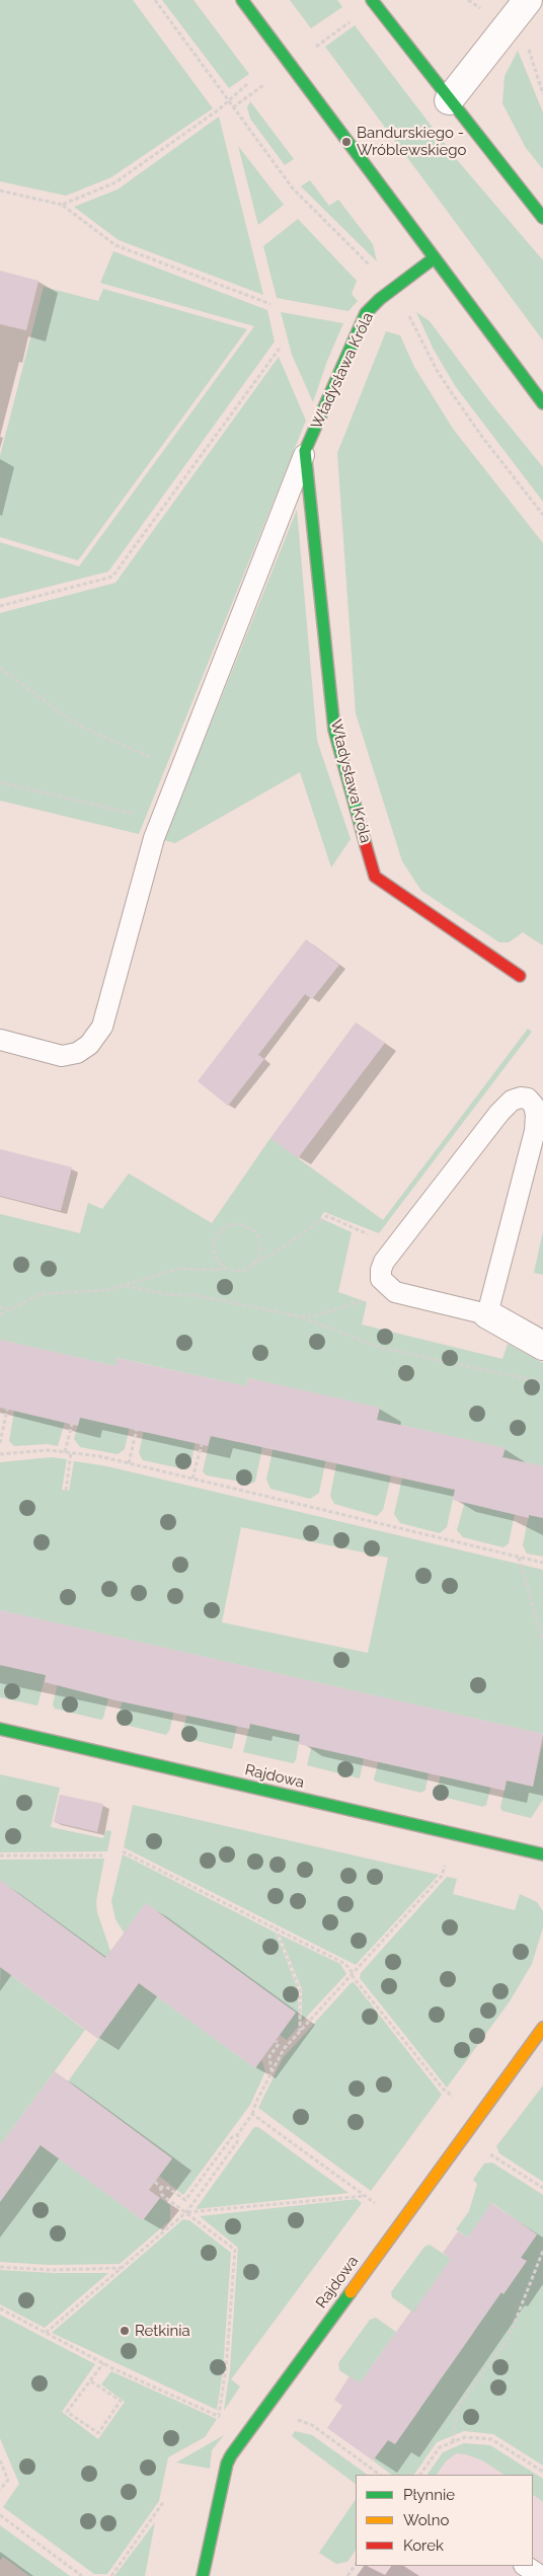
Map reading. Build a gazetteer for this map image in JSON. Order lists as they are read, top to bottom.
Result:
{
  "streets": {
    "street": ["Władysława Króla", "Rajdowa"]
  },
  "places": ["Bandurskiego - Wróblewskiego", "Retkinia"],
  "legend": ["Płynnie", "Wolno", "Korek"]
}
